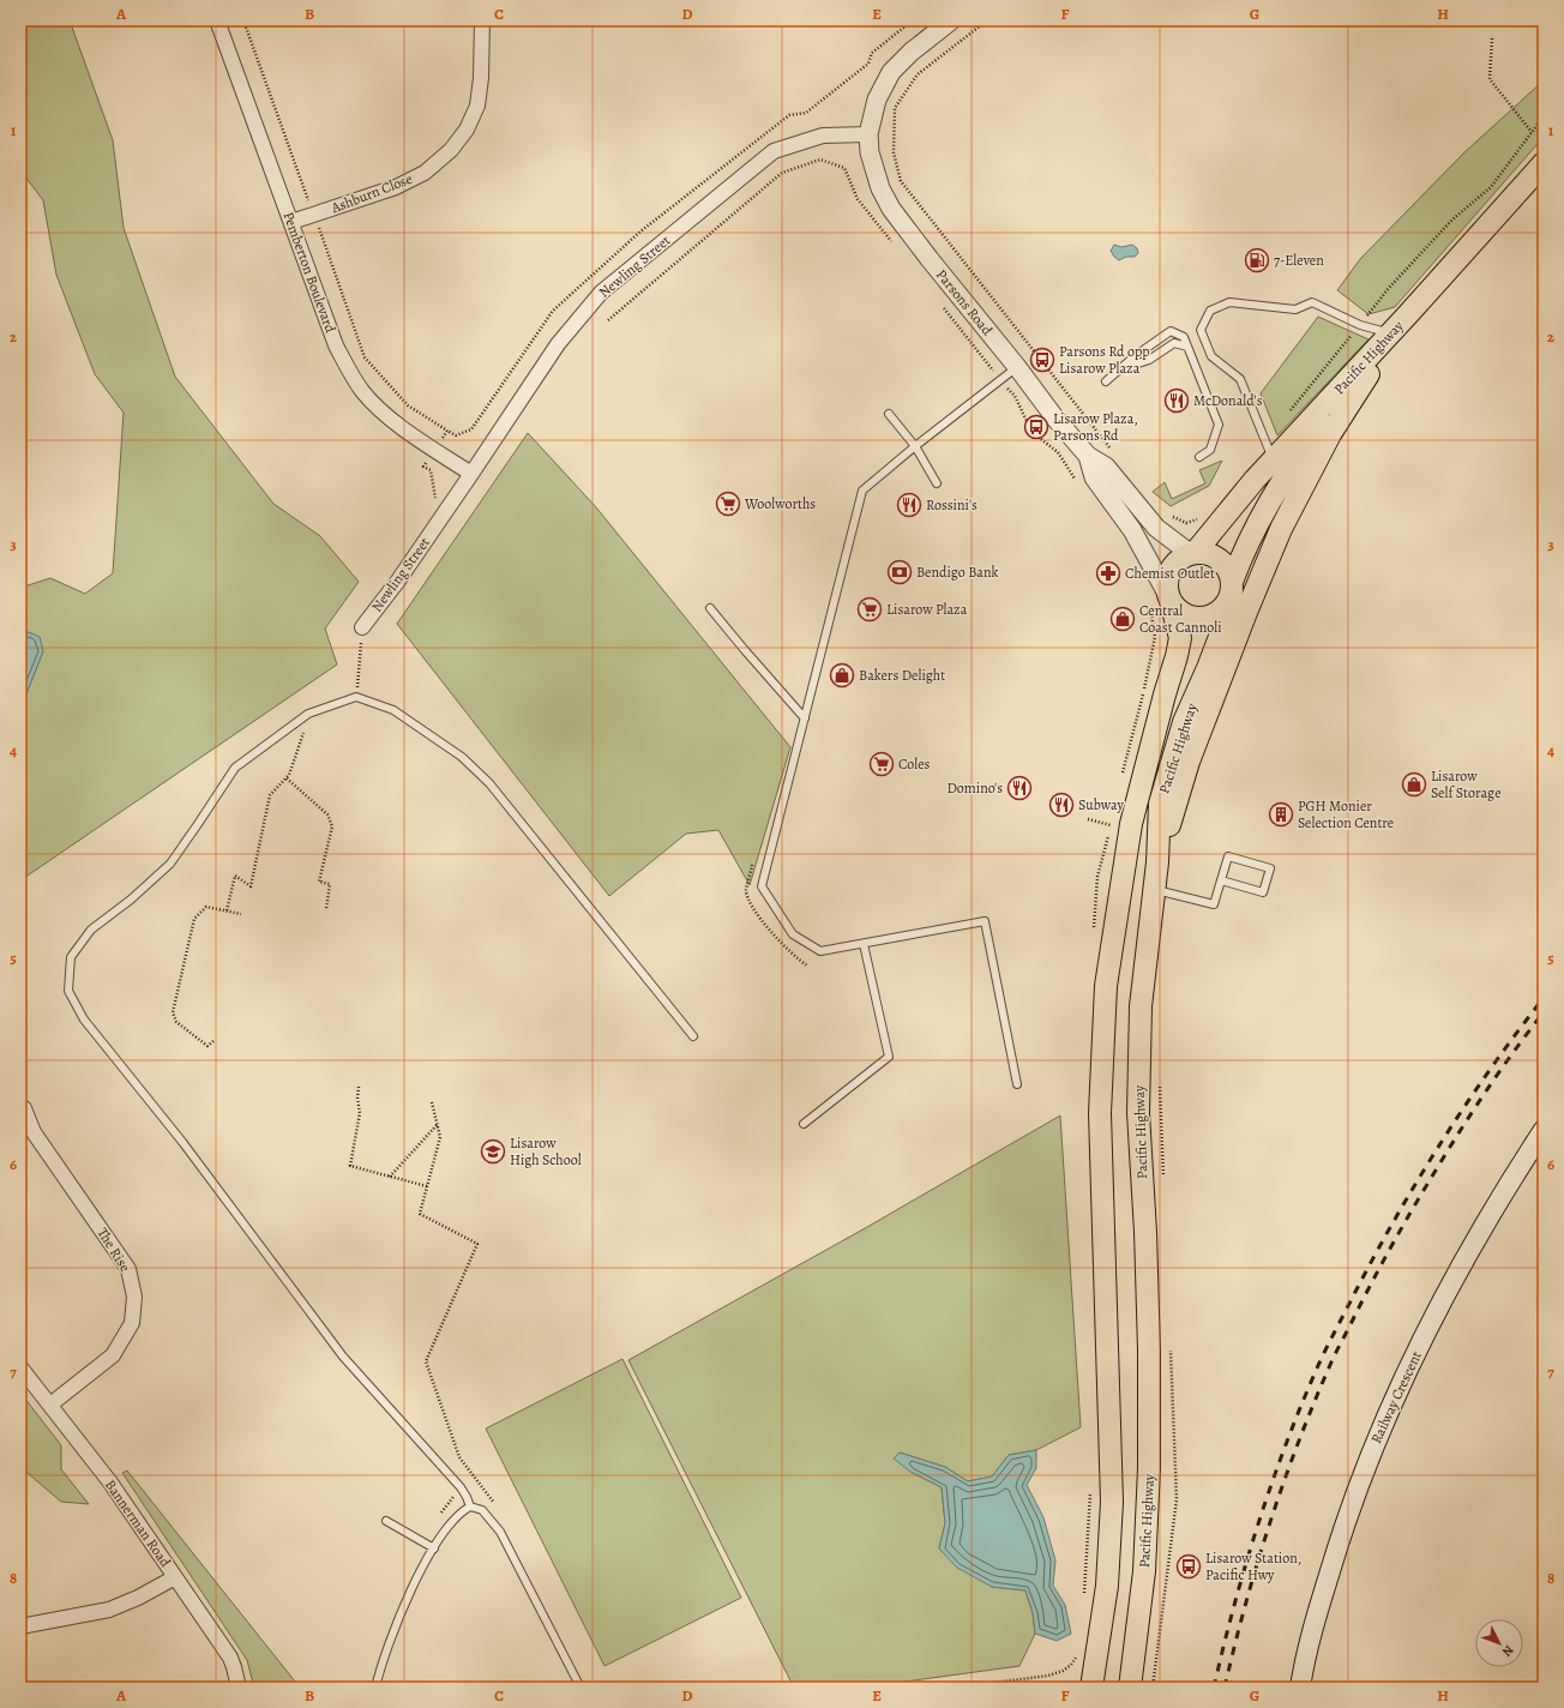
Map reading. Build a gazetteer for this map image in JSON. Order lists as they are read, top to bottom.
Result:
{
  "streets": {
    "main road": ["Pacific Highway", "Railway Crescent"],
    "street": [
      "Ashburn Close",
      "Newling Street",
      "Pemberton Boulevard",
      "Parsons Road",
      "The Rise",
      "Bannerman Road"
    ]
  },
  "crossings": [
    ["Ashburn Close", "Pemberton Boulevard"],
    ["Newling Street", "Pemberton Boulevard"],
    ["Newling Street", "Parsons Road"],
    ["Parsons Road", "Pacific Highway"],
    ["The Rise", "Bannerman Road"]
  ],
  "places": {
    "fuel station": ["7-Eleven"],
    "bus stop": ["Parsons Rd opp Lisarow Plaza", "Lisarow Plaza, Parsons Rd", "Lisarow Station, Pacific Hwy"],
    "restaurant": [
      "McDonald's",
      "Rossini's",
      "Domino's",
      "Subway"
    ],
    "supermarket": ["Woolworths", "Lisarow Plaza", "Coles"],
    "bank": ["Bendigo Bank"],
    "pharmacy": ["Chemist Outlet"],
    "shop": ["Central Coast Cannoli", "Bakers Delight", "Lisarow Self Storage"],
    "building": ["PGH Monier Selection Centre"],
    "school or university": ["Lisarow High School"]
  },
  "north": "bottom right",
  "grid": {
    "columns": [
      "A",
      "B",
      "C",
      "D",
      "E",
      "F",
      "G",
      "H"
    ],
    "rows": [
      "1",
      "2",
      "3",
      "4",
      "5",
      "6",
      "7",
      "8"
    ]
  }
}
